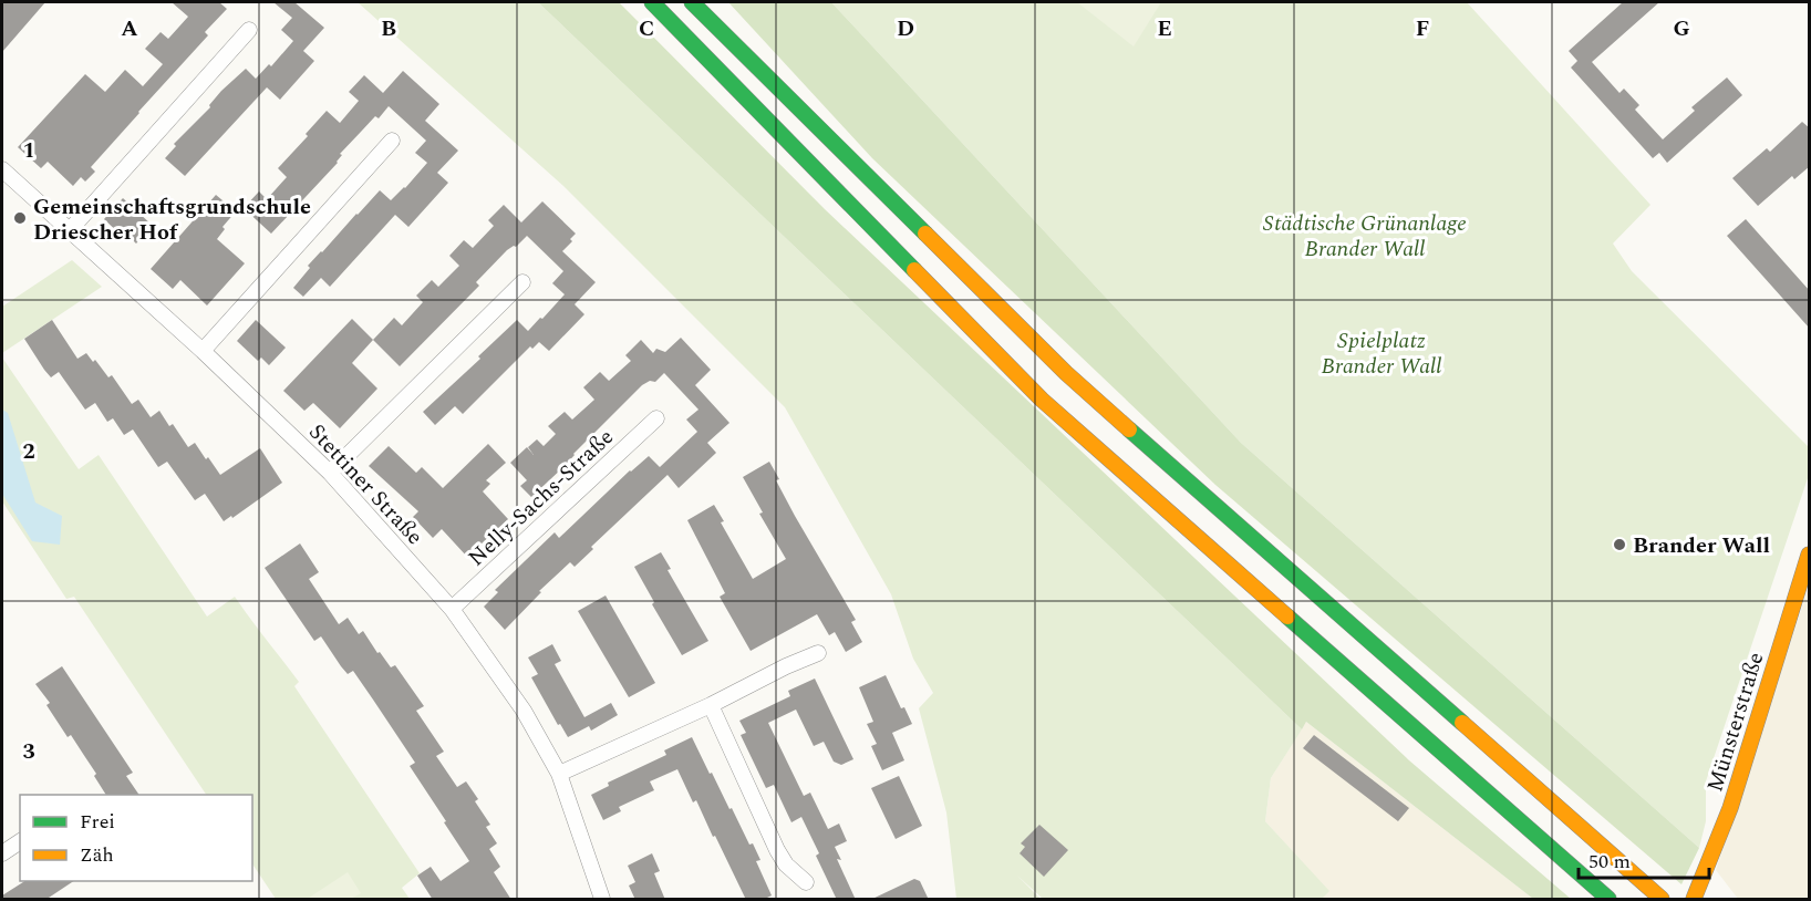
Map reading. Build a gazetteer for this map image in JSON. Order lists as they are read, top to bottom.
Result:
{
  "streets": {
    "main road": ["Münsterstraße"],
    "street": ["Stettiner Straße", "Nelly-Sachs-Straße"]
  },
  "crossings": [
    ["Stettiner Straße", "Nelly-Sachs-Straße"]
  ],
  "parks": ["Städtische Grünanlage Brander Wall", "Spielplatz Brander Wall"],
  "places": ["Gemeinschaftsgrundschule Driescher Hof", "Brander Wall"],
  "legend": ["Frei", "Zäh"],
  "scale_bar": "50 m",
  "grid": {
    "columns": [
      "A",
      "B",
      "C",
      "D",
      "E",
      "F",
      "G"
    ],
    "rows": ["1", "2", "3"]
  }
}
